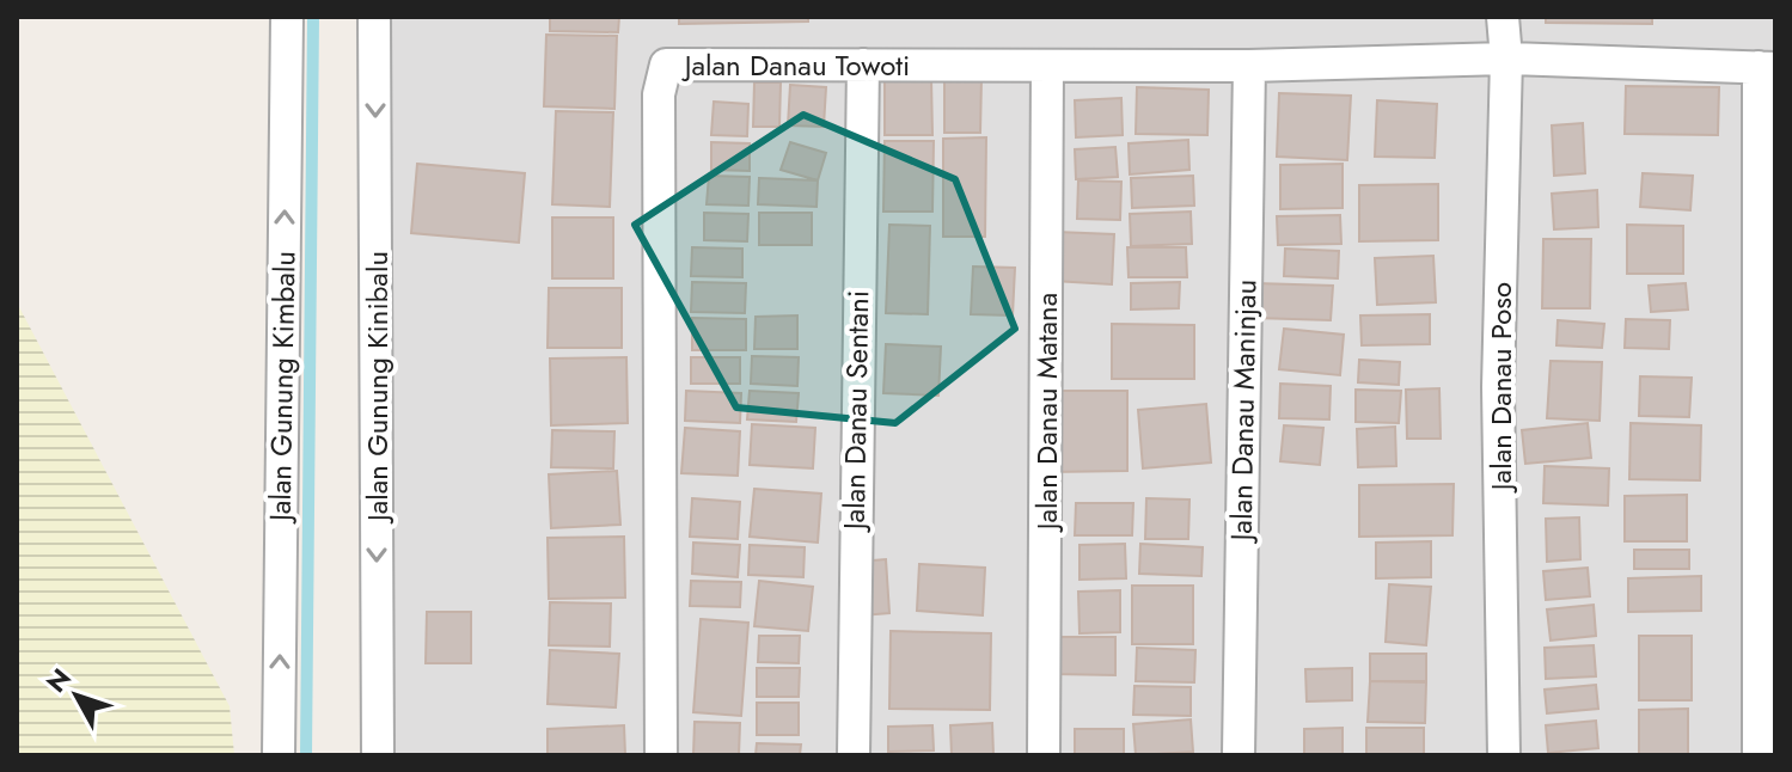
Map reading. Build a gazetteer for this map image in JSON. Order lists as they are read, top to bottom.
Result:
{
  "streets": {
    "street": [
      "Jalan Danau Towoti",
      "Jalan Gunung Kimbalu",
      "Jalan Gunung Kinibalu",
      "Jalan Danau Poso",
      "Jalan Danau Sentani",
      "Jalan Danau Maninjau",
      "Jalan Danau Matana"
    ]
  },
  "crossings": [
    ["Jalan Danau Towoti", "Jalan Danau Poso"],
    ["Jalan Danau Towoti", "Jalan Danau Sentani"],
    ["Jalan Danau Towoti", "Jalan Danau Maninjau"],
    ["Jalan Danau Towoti", "Jalan Danau Matana"]
  ],
  "one_way": ["Jalan Gunung Kimbalu", "Jalan Gunung Kinibalu"],
  "north": "top left"
}
